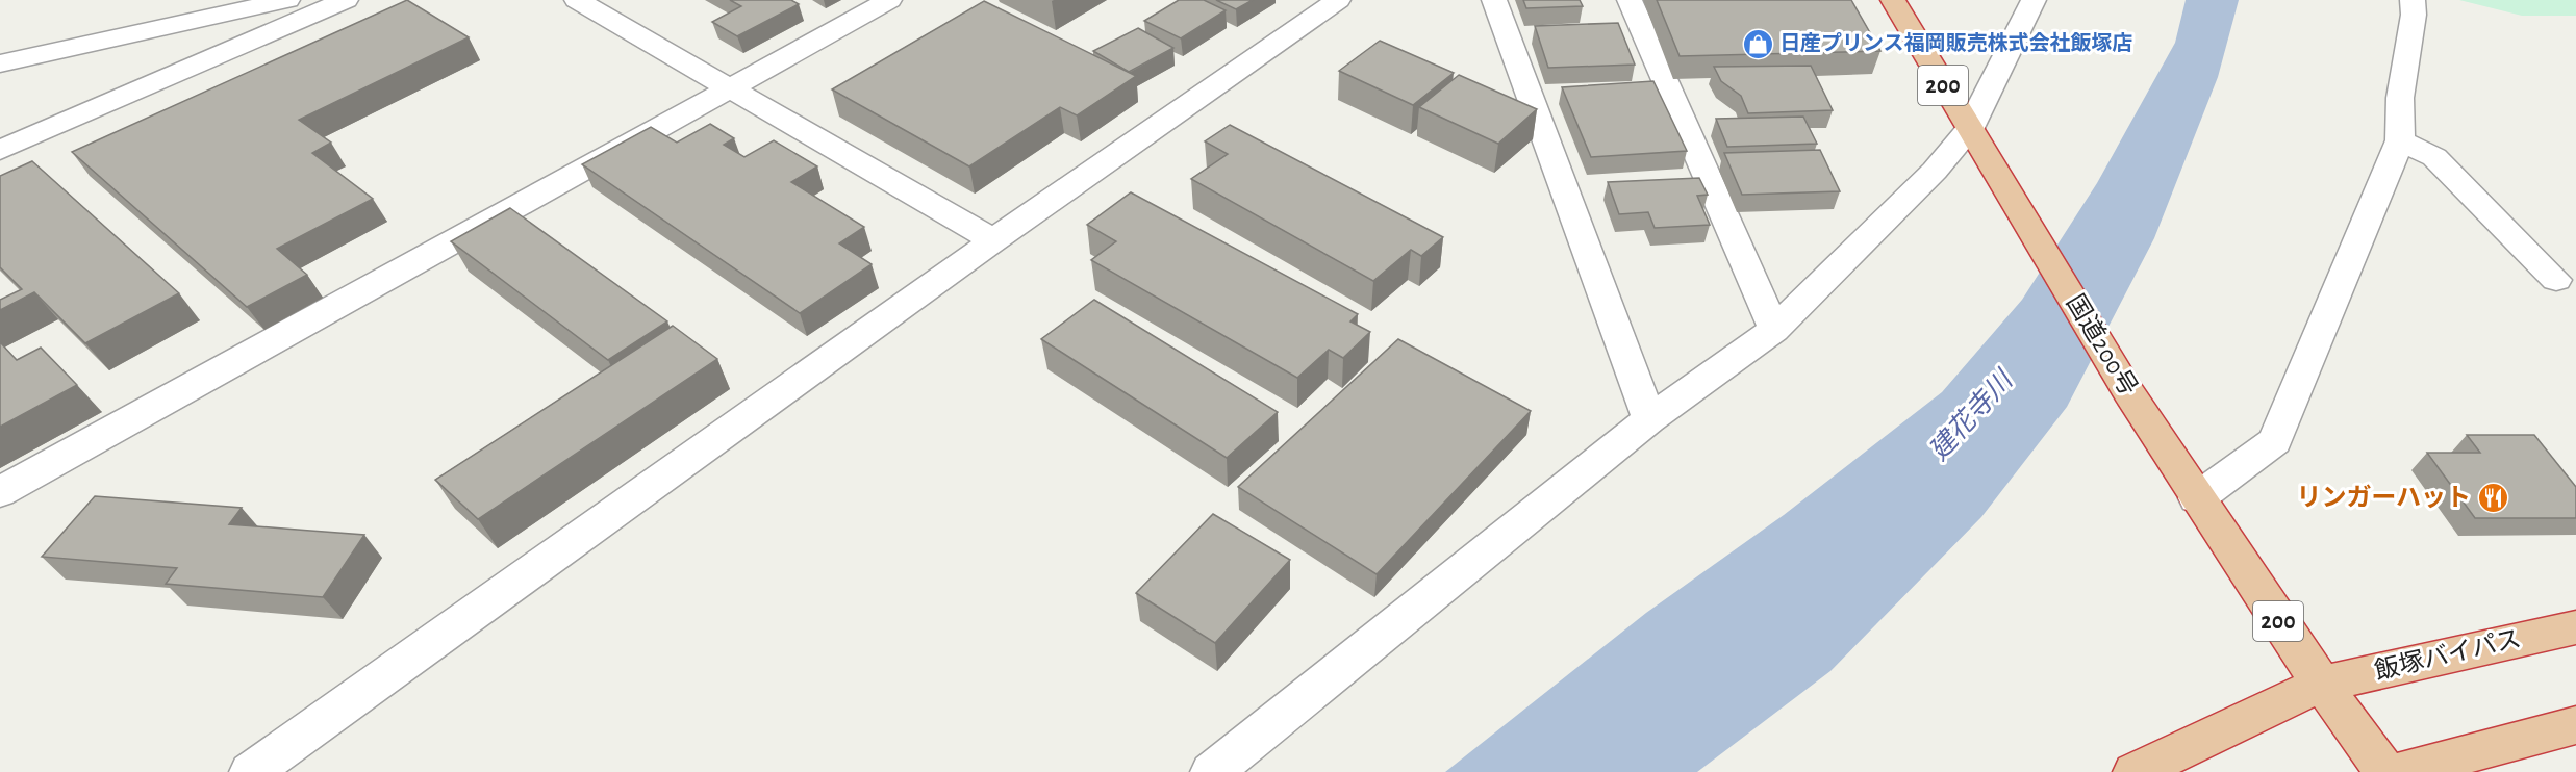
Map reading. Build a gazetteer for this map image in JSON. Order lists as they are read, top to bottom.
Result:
{
  "streets": {
    "highway": ["200", "国道200号", "飯塚バイパス"]
  },
  "crossings": [
    ["国道200号", "飯塚バイパス"]
  ],
  "water": ["建花寺川"],
  "places": {
    "shop": ["日産プリンス福岡販売株式会社飯塚店"],
    "restaurant": ["リンガーハット"]
  }
}
